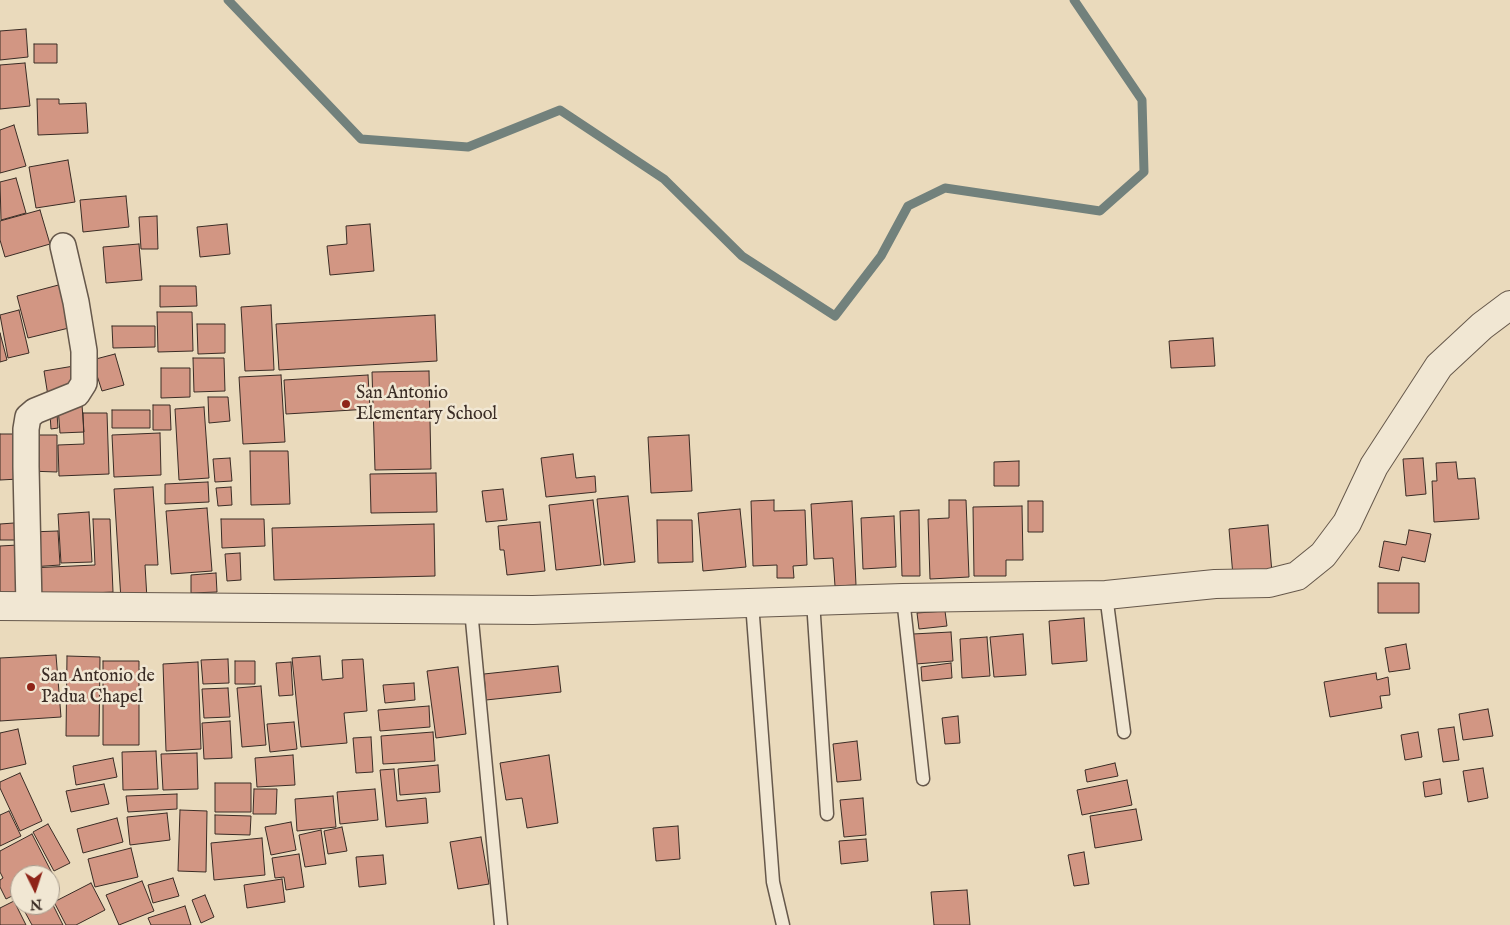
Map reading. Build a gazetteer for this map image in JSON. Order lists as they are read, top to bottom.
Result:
{
  "places": ["San Antonio Elementary School", "San Antonio de Padua Chapel"],
  "north": "bottom"
}
